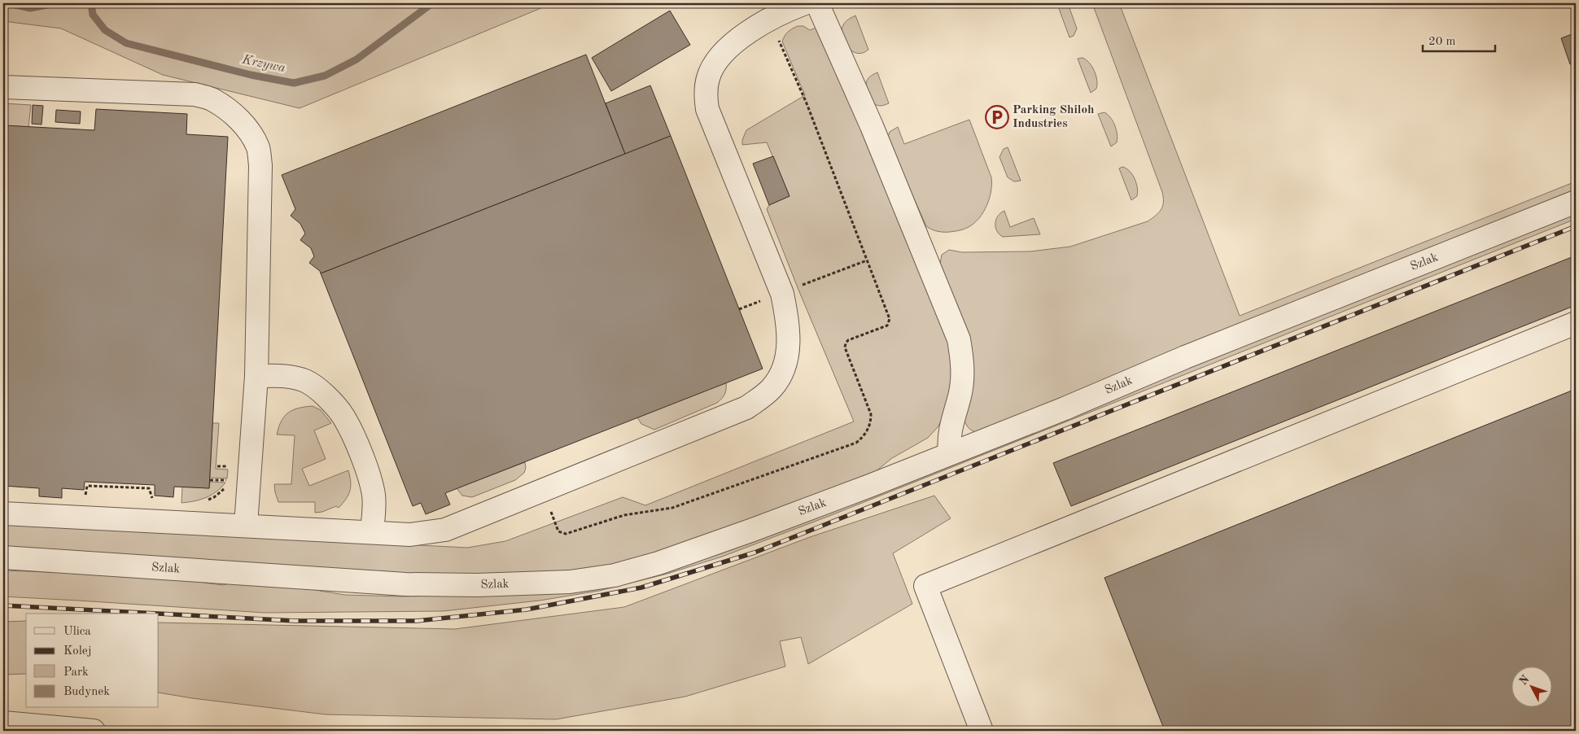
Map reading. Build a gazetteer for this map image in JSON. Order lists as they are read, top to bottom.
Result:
{
  "streets": {
    "street": ["Szlak"]
  },
  "water": ["Krzywa"],
  "places": {
    "parking": ["Parking Shiloh Industries"]
  },
  "legend": [
    "Ulica",
    "Kolej",
    "Park",
    "Budynek"
  ],
  "scale_bar": "20 m",
  "north": "top left"
}
